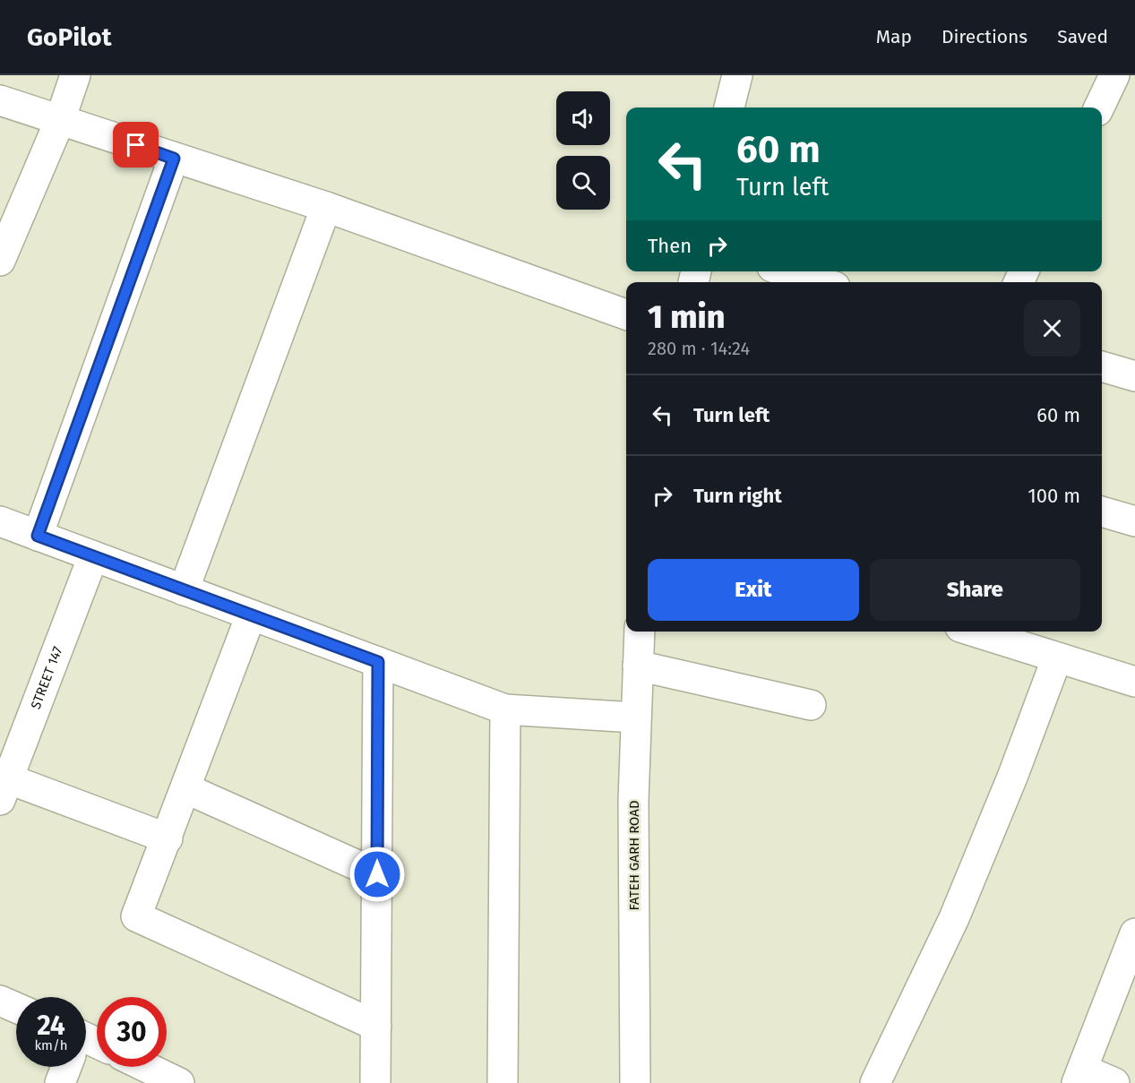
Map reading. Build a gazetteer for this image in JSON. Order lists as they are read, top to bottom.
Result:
{
  "streets": {
    "street": ["STREET 147", "FATEH GARH ROAD"]
  },
  "page": {
    "header": "GoPilot",
    "nav": ["Map", "Directions", "Saved"],
    "turn": ["60 m", "Turn left"],
    "then": "Then",
    "heading": ["1 min", "280 m · 14:24"],
    "list": [
      {
        "name": "Turn left",
        "value": "60 m"
      },
      {
        "name": "Turn right",
        "value": "100 m"
      }
    ],
    "buttons": ["Exit", "Share"],
    "speed": "24 km/h",
    "limit": "30"
  }
}
